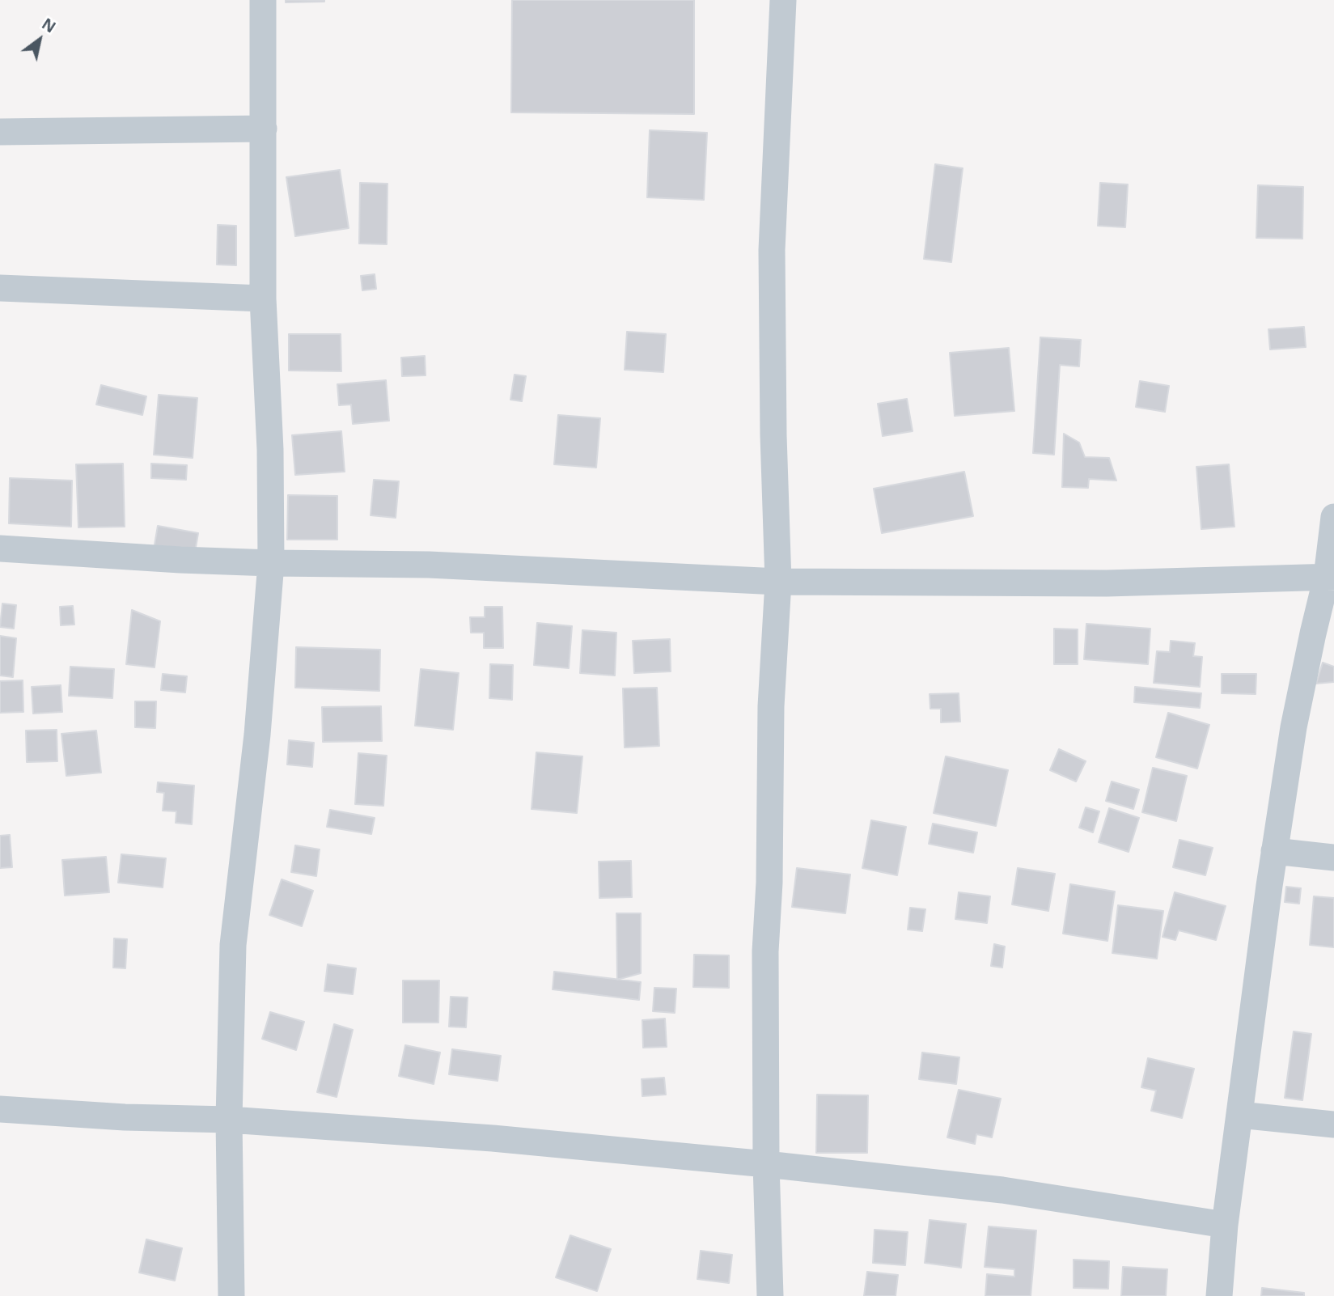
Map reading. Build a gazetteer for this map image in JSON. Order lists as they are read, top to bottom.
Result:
{
  "north": "top right"
}
